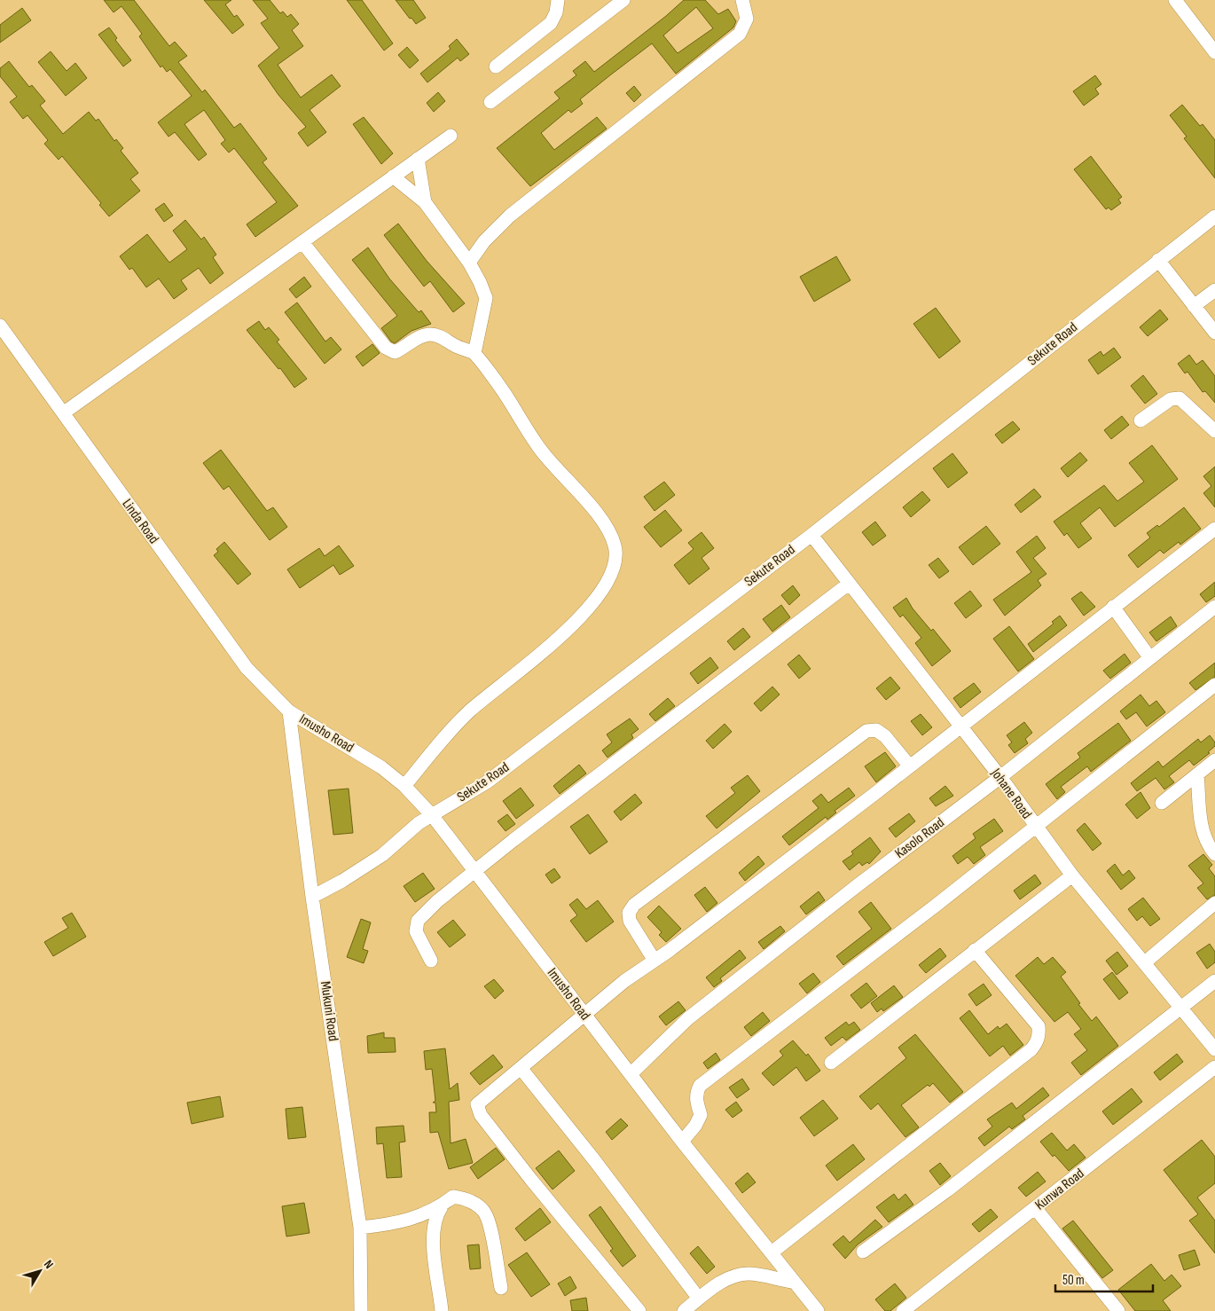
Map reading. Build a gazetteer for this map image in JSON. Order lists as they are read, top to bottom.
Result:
{
  "streets": {
    "street": [
      "Sekute Road",
      "Linda Road",
      "Imusho Road",
      "Johane Road",
      "Kasolo Road",
      "Mukuni Road",
      "Kunwa Road"
    ]
  },
  "crossings": [
    ["Sekute Road", "Imusho Road"],
    ["Sekute Road", "Johane Road"],
    ["Sekute Road", "Mukuni Road"],
    ["Linda Road", "Imusho Road"],
    ["Linda Road", "Mukuni Road"],
    ["Imusho Road", "Kasolo Road"],
    ["Imusho Road", "Mukuni Road"],
    ["Johane Road", "Kasolo Road"]
  ],
  "scale_bar": "50 m",
  "north": "top right"
}
